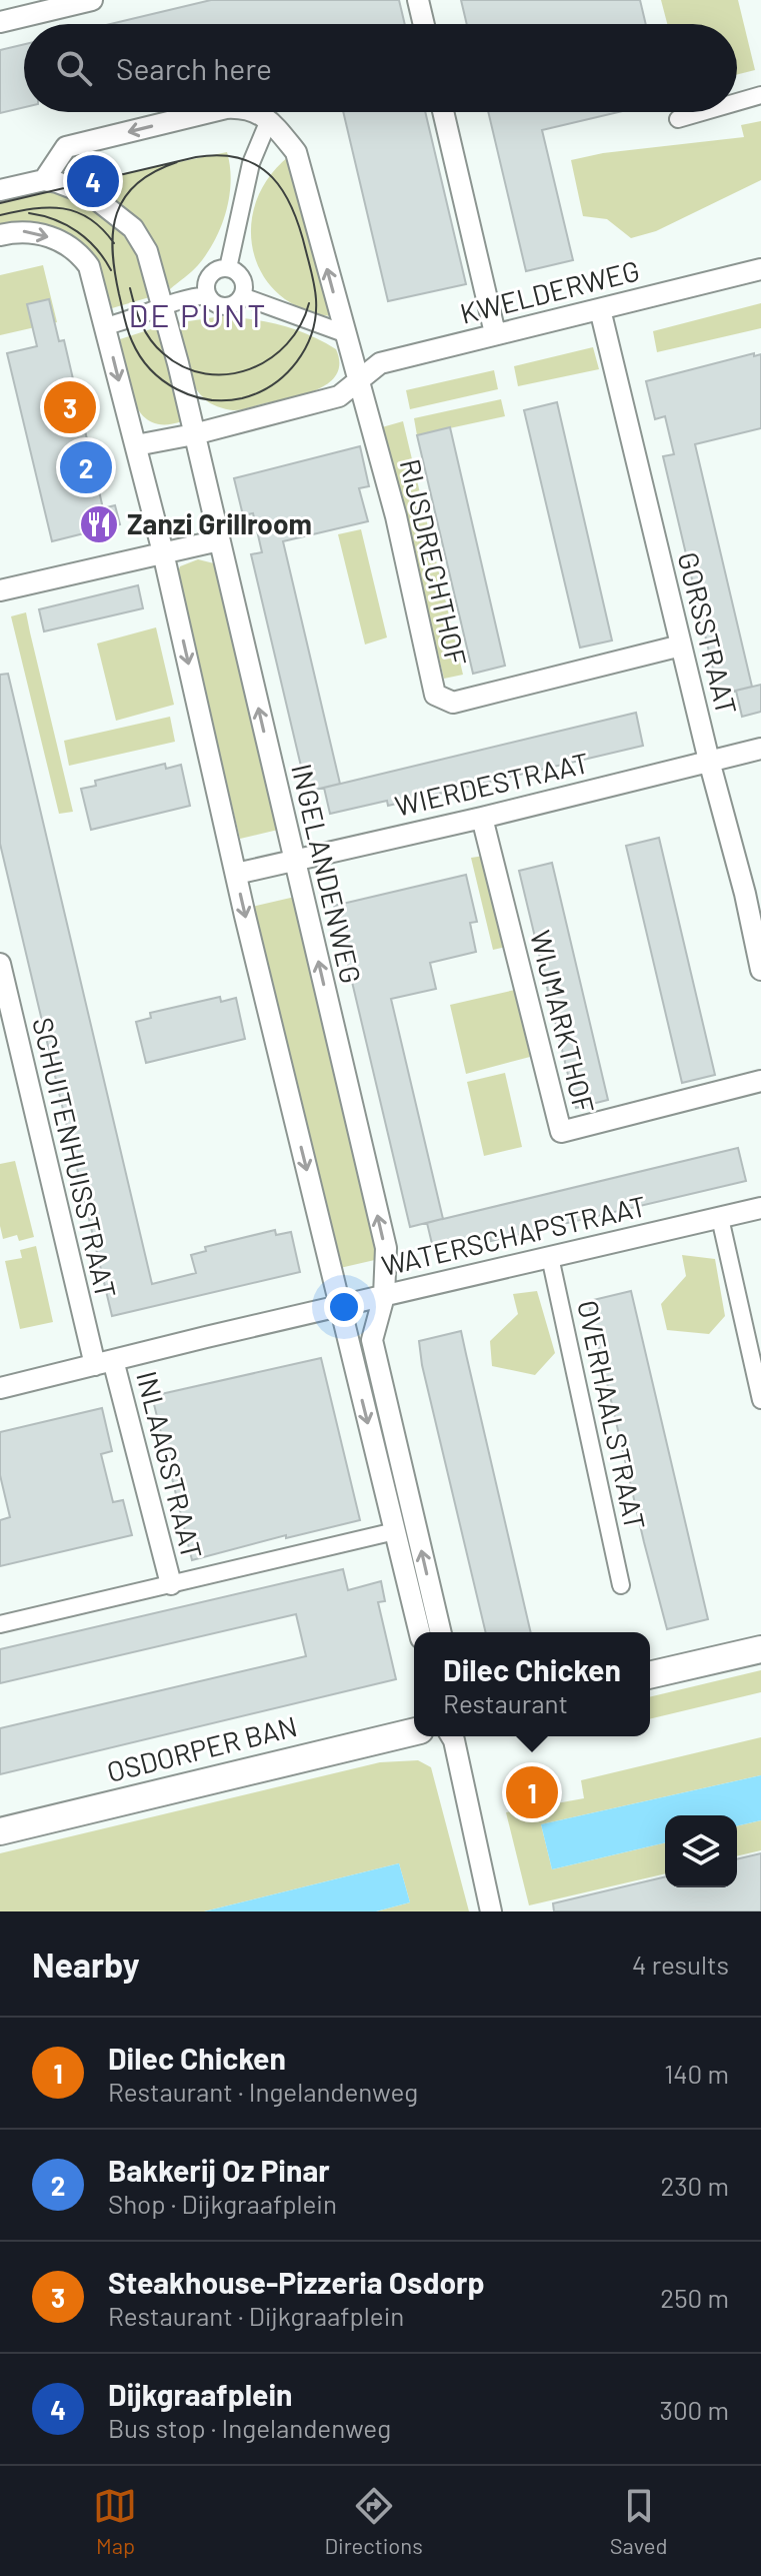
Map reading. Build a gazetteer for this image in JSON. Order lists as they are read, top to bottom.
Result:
{
  "streets": {
    "street": [
      "KWELDERWEG",
      "RIJSDRECHTHOF",
      "GORSSTRAAT",
      "WIERDESTRAAT",
      "INGELANDENWEG",
      "WIJMARKTHOF",
      "SCHUITENHUISSTRAAT",
      "WATERSCHAPSTRAAT",
      "OVERHAALSTRAAT",
      "INLAAGSTRAAT",
      "OSDORPER BAN"
    ]
  },
  "crossings": [
    ["KWELDERWEG", "RIJSDRECHTHOF"],
    ["KWELDERWEG", "GORSSTRAAT"],
    ["KWELDERWEG", "INGELANDENWEG"],
    ["RIJSDRECHTHOF", "GORSSTRAAT"],
    ["GORSSTRAAT", "WIERDESTRAAT"],
    ["WIERDESTRAAT", "INGELANDENWEG"],
    ["WIERDESTRAAT", "WIJMARKTHOF"],
    ["INGELANDENWEG", "WATERSCHAPSTRAAT"],
    ["SCHUITENHUISSTRAAT", "WATERSCHAPSTRAAT"],
    ["SCHUITENHUISSTRAAT", "INLAAGSTRAAT"],
    ["WATERSCHAPSTRAAT", "OVERHAALSTRAAT"],
    ["WATERSCHAPSTRAAT", "INLAAGSTRAAT"]
  ],
  "districts": ["DE PUNT"],
  "places": {
    "restaurant": ["Zanzi Grillroom"]
  },
  "page": {
    "search": "Search here",
    "pins": [
      "4",
      "3",
      "2",
      "1"
    ],
    "popup": ["Dilec Chicken", "Restaurant"],
    "heading": ["Nearby", "4 results"],
    "list": [
      {
        "mark": "1",
        "name": "Dilec Chicken",
        "note": "Restaurant · Ingelandenweg",
        "value": "140 m"
      },
      {
        "mark": "2",
        "name": "Bakkerij Oz Pinar",
        "note": "Shop · Dijkgraafplein",
        "value": "230 m"
      },
      {
        "mark": "3",
        "name": "Steakhouse-Pizzeria Osdorp",
        "note": "Restaurant · Dijkgraafplein",
        "value": "250 m"
      },
      {
        "mark": "4",
        "name": "Dijkgraafplein",
        "note": "Bus stop · Ingelandenweg",
        "value": "300 m"
      }
    ],
    "nav": ["Map", "Directions", "Saved"]
  }
}
